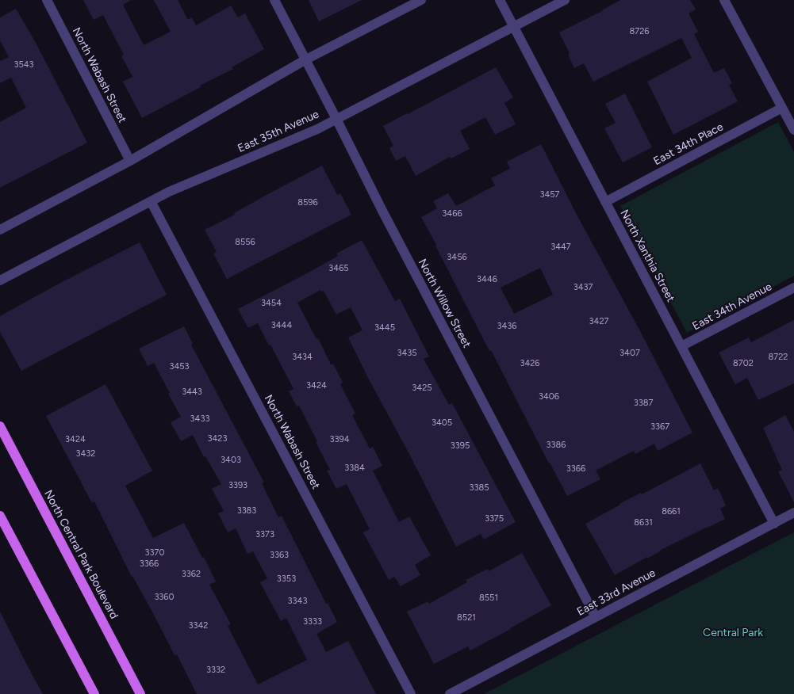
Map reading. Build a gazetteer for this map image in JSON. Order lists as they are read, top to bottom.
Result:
{
  "streets": {
    "main road": ["North Central Park Boulevard"],
    "street": [
      "North Wabash Street",
      "East 35th Avenue",
      "East 34th Place",
      "North Xanthia Street",
      "North Willow Street",
      "East 34th Avenue",
      "East 33rd Avenue"
    ]
  },
  "crossings": [
    ["North Wabash Street", "East 35th Avenue"],
    ["East 35th Avenue", "North Xanthia Street"],
    ["East 35th Avenue", "North Willow Street"],
    ["East 34th Place", "North Xanthia Street"],
    ["North Xanthia Street", "East 34th Avenue"],
    ["North Xanthia Street", "East 33rd Avenue"],
    ["North Willow Street", "East 33rd Avenue"]
  ],
  "parks": ["Central Park"],
  "house_numbers": [
    "8726",
    "3543",
    "3457",
    "8596",
    "3466",
    "8556",
    "3447",
    "3456",
    "3465",
    "3446",
    "3437",
    "3454",
    "3427",
    "3444",
    "3436",
    "3445",
    "3435",
    "3407",
    "3434",
    "8722",
    "3426",
    "8702",
    "3453",
    "3424",
    "3425",
    "3443",
    "3406",
    "3387",
    "3433",
    "3405",
    "3367",
    "3423",
    "3424",
    "3394",
    "3386",
    "3395",
    "3432",
    "3403",
    "3384",
    "3366",
    "3393",
    "3385",
    "3383",
    "8661",
    "3375",
    "8631",
    "3373",
    "3370",
    "3363",
    "3366",
    "3362",
    "3353",
    "3360",
    "8551",
    "3343",
    "8521",
    "3333",
    "3342",
    "3332"
  ]
}
